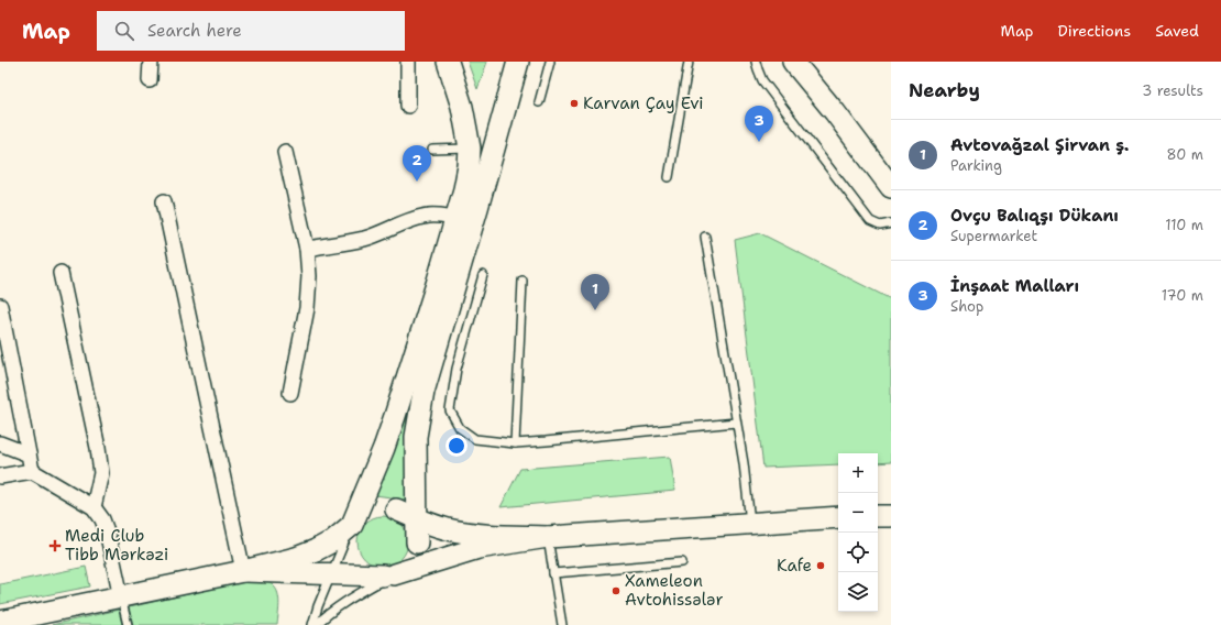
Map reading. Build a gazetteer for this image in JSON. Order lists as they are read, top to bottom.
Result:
{
  "places": {
    "other": ["Karvan Çay Evi", "Kafe", "Xameleon Avtohissələr"],
    "health": ["Medi Club Tibb Mərkəzi"]
  },
  "page": {
    "header": "Map",
    "search": "Search here",
    "nav": ["Map", "Directions", "Saved"],
    "heading": ["Nearby", "3 results"],
    "pins": ["3", "2", "1"],
    "list": [
      {
        "mark": "1",
        "name": "Avtovağzal Şirvan ş.",
        "note": "Parking",
        "value": "80 m"
      },
      {
        "mark": "2",
        "name": "Ovçu Balıqşı Dükanı",
        "note": "Supermarket",
        "value": "110 m"
      },
      {
        "mark": "3",
        "name": "İnşaat Malları",
        "note": "Shop",
        "value": "170 m"
      }
    ],
    "map_buttons": ["+", "−"]
  }
}
